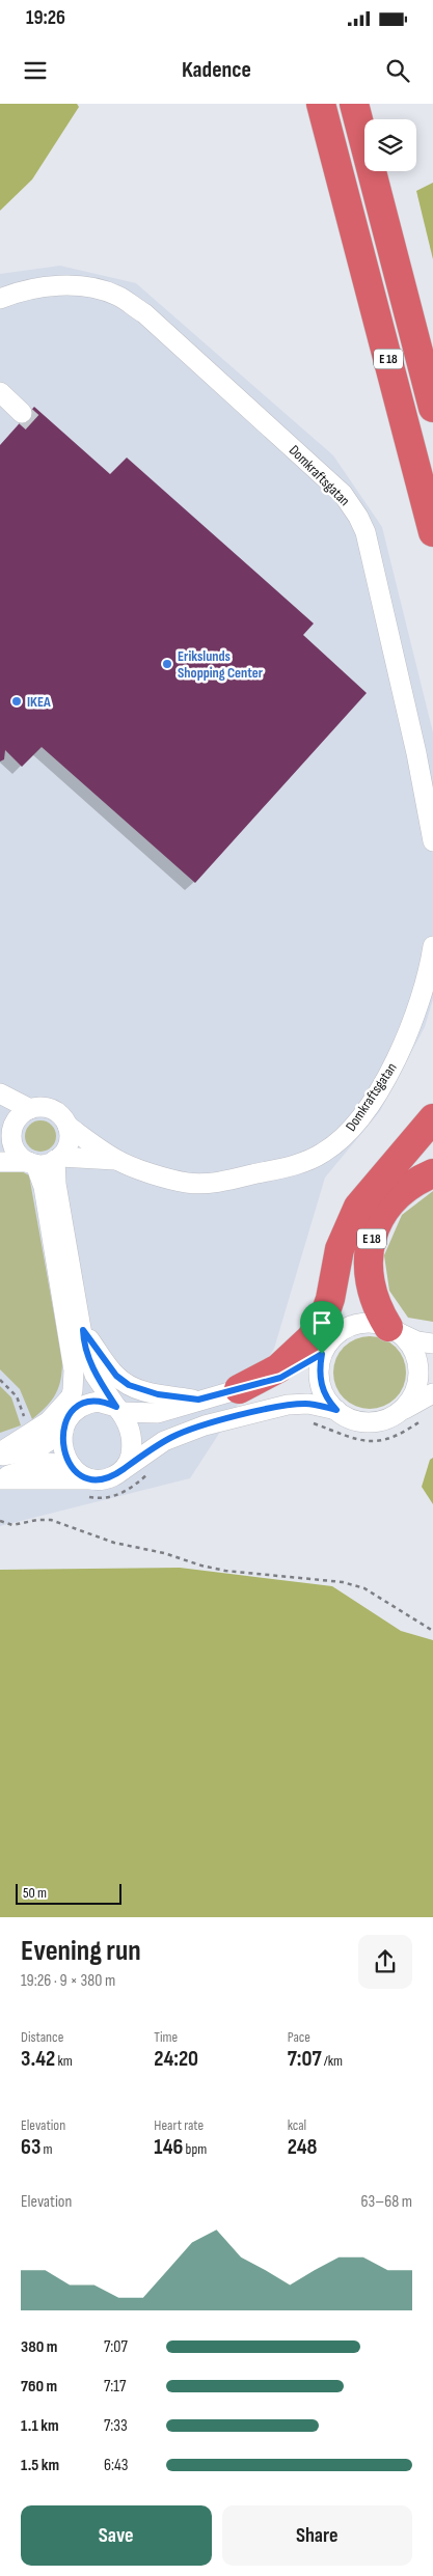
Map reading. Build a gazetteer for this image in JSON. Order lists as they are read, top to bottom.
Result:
{
  "streets": {
    "highway": ["E 18"],
    "street": ["Domkraftsgatan"]
  },
  "places": ["Erikslunds Shopping Center", "IKEA"],
  "scale_bar": "50 m",
  "page": {
    "status": "19:26",
    "header": "Kadence",
    "scale": "50 m",
    "heading": ["Evening run", "19:26 · 9 × 380 m"],
    "stats": [
      ["Distance", "3.42 km"],
      ["Time", "24:20"],
      ["Pace", "7:07 /km"],
      ["Elevation", "63 m"],
      ["Heart rate", "146 bpm"],
      ["kcal", "248"]
    ],
    "chart": ["Elevation", "63–68 m"],
    "list": [
      {
        "name": "380 m",
        "note": "7:07"
      },
      {
        "name": "760 m",
        "note": "7:17"
      },
      {
        "name": "1.1 km",
        "note": "7:33"
      },
      {
        "name": "1.5 km",
        "note": "6:43"
      }
    ],
    "buttons": ["Save", "Share"]
  }
}
